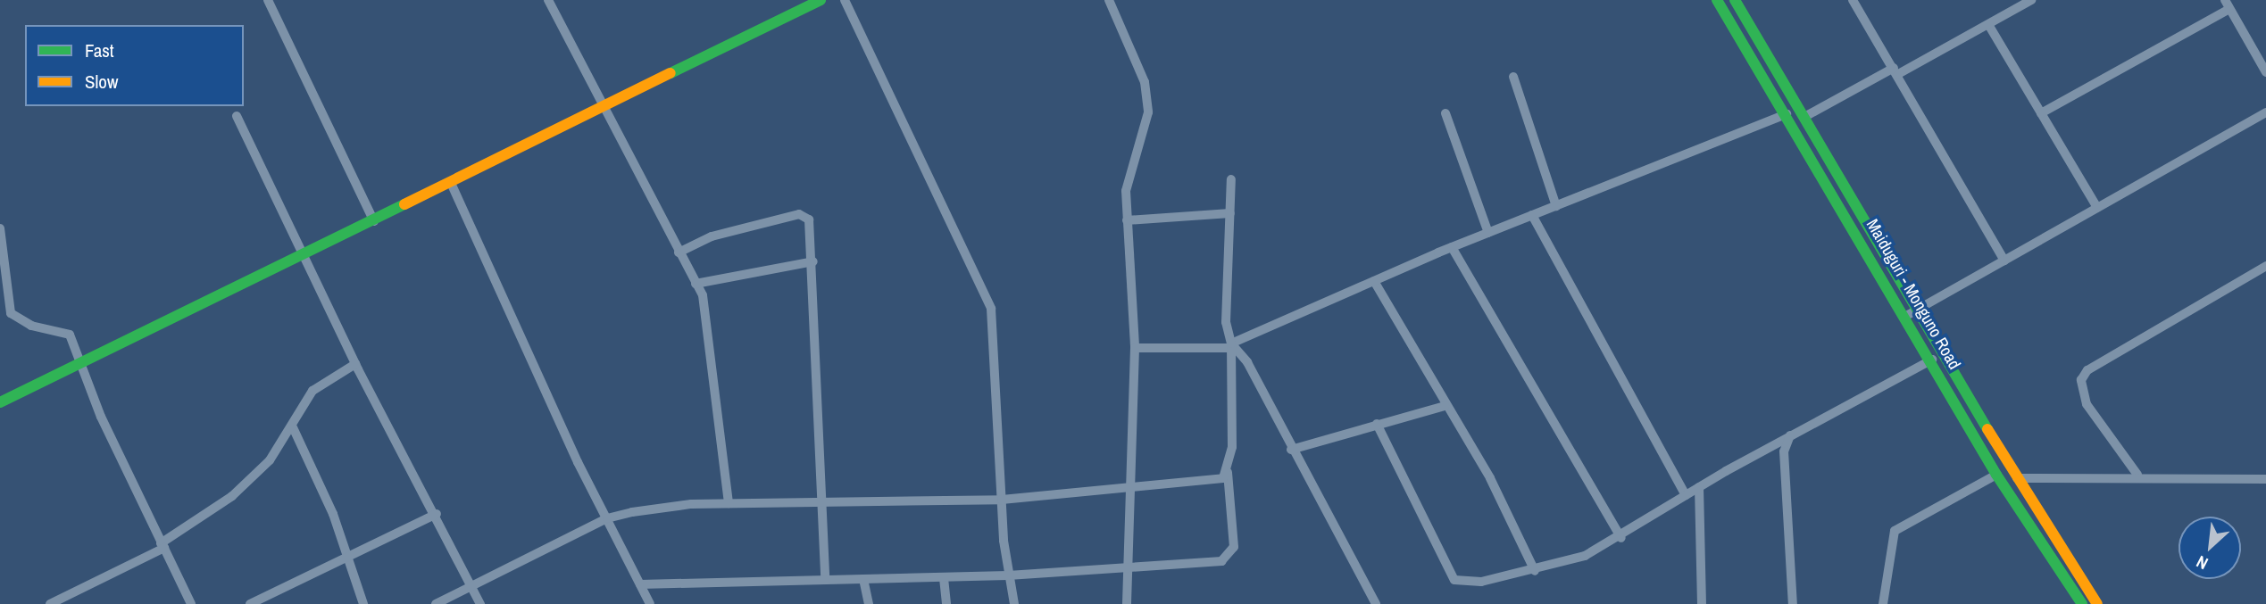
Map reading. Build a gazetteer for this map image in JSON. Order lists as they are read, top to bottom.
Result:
{
  "streets": {
    "main road": ["Maiduguri - Monguno Road"]
  },
  "legend": ["Fast", "Slow"],
  "north": "bottom left"
}
